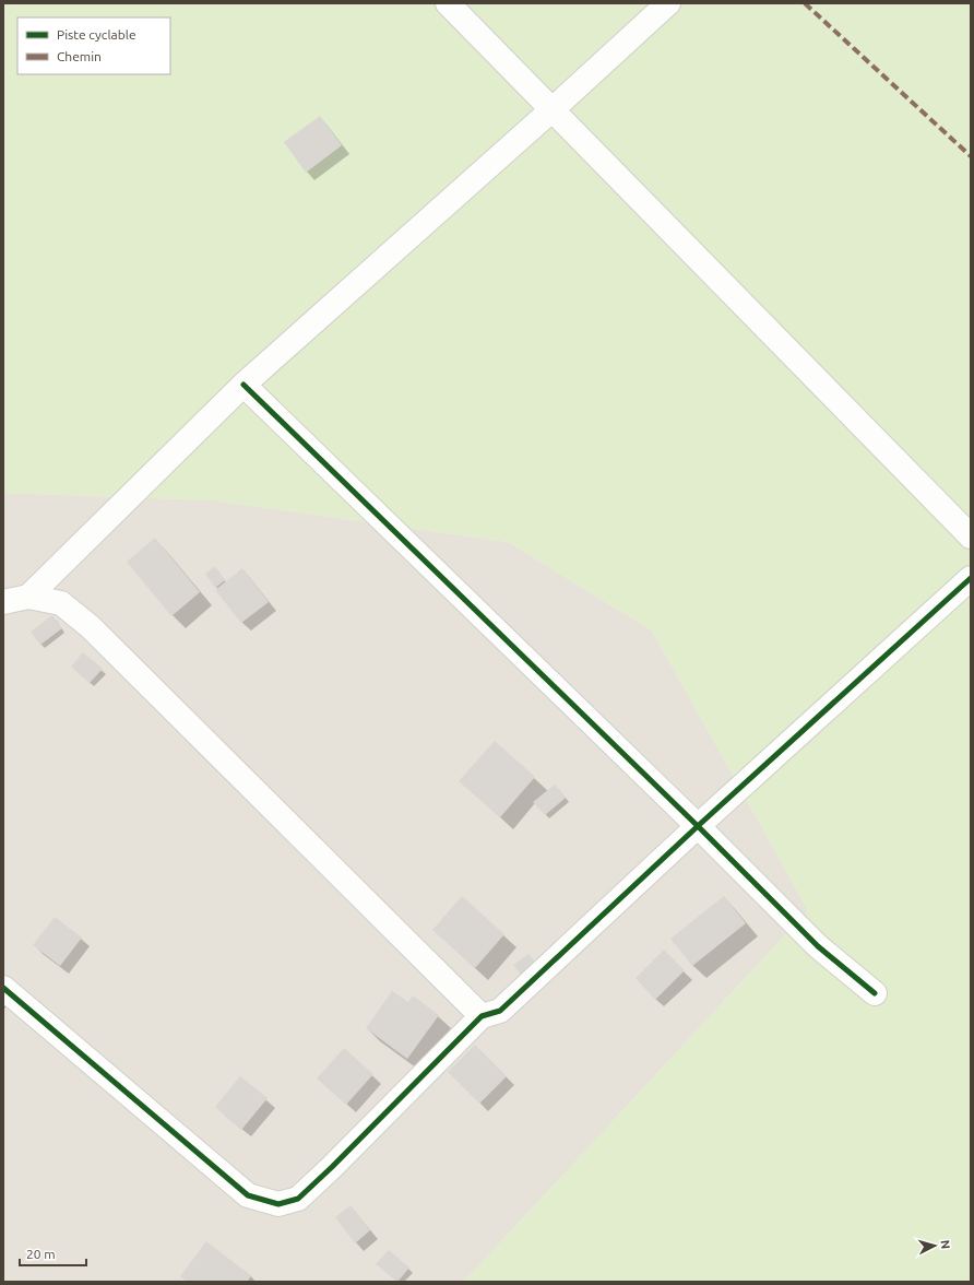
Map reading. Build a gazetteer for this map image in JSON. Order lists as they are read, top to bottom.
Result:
{
  "legend": ["Piste cyclable", "Chemin"],
  "scale_bar": "20 m",
  "north": "right"
}
